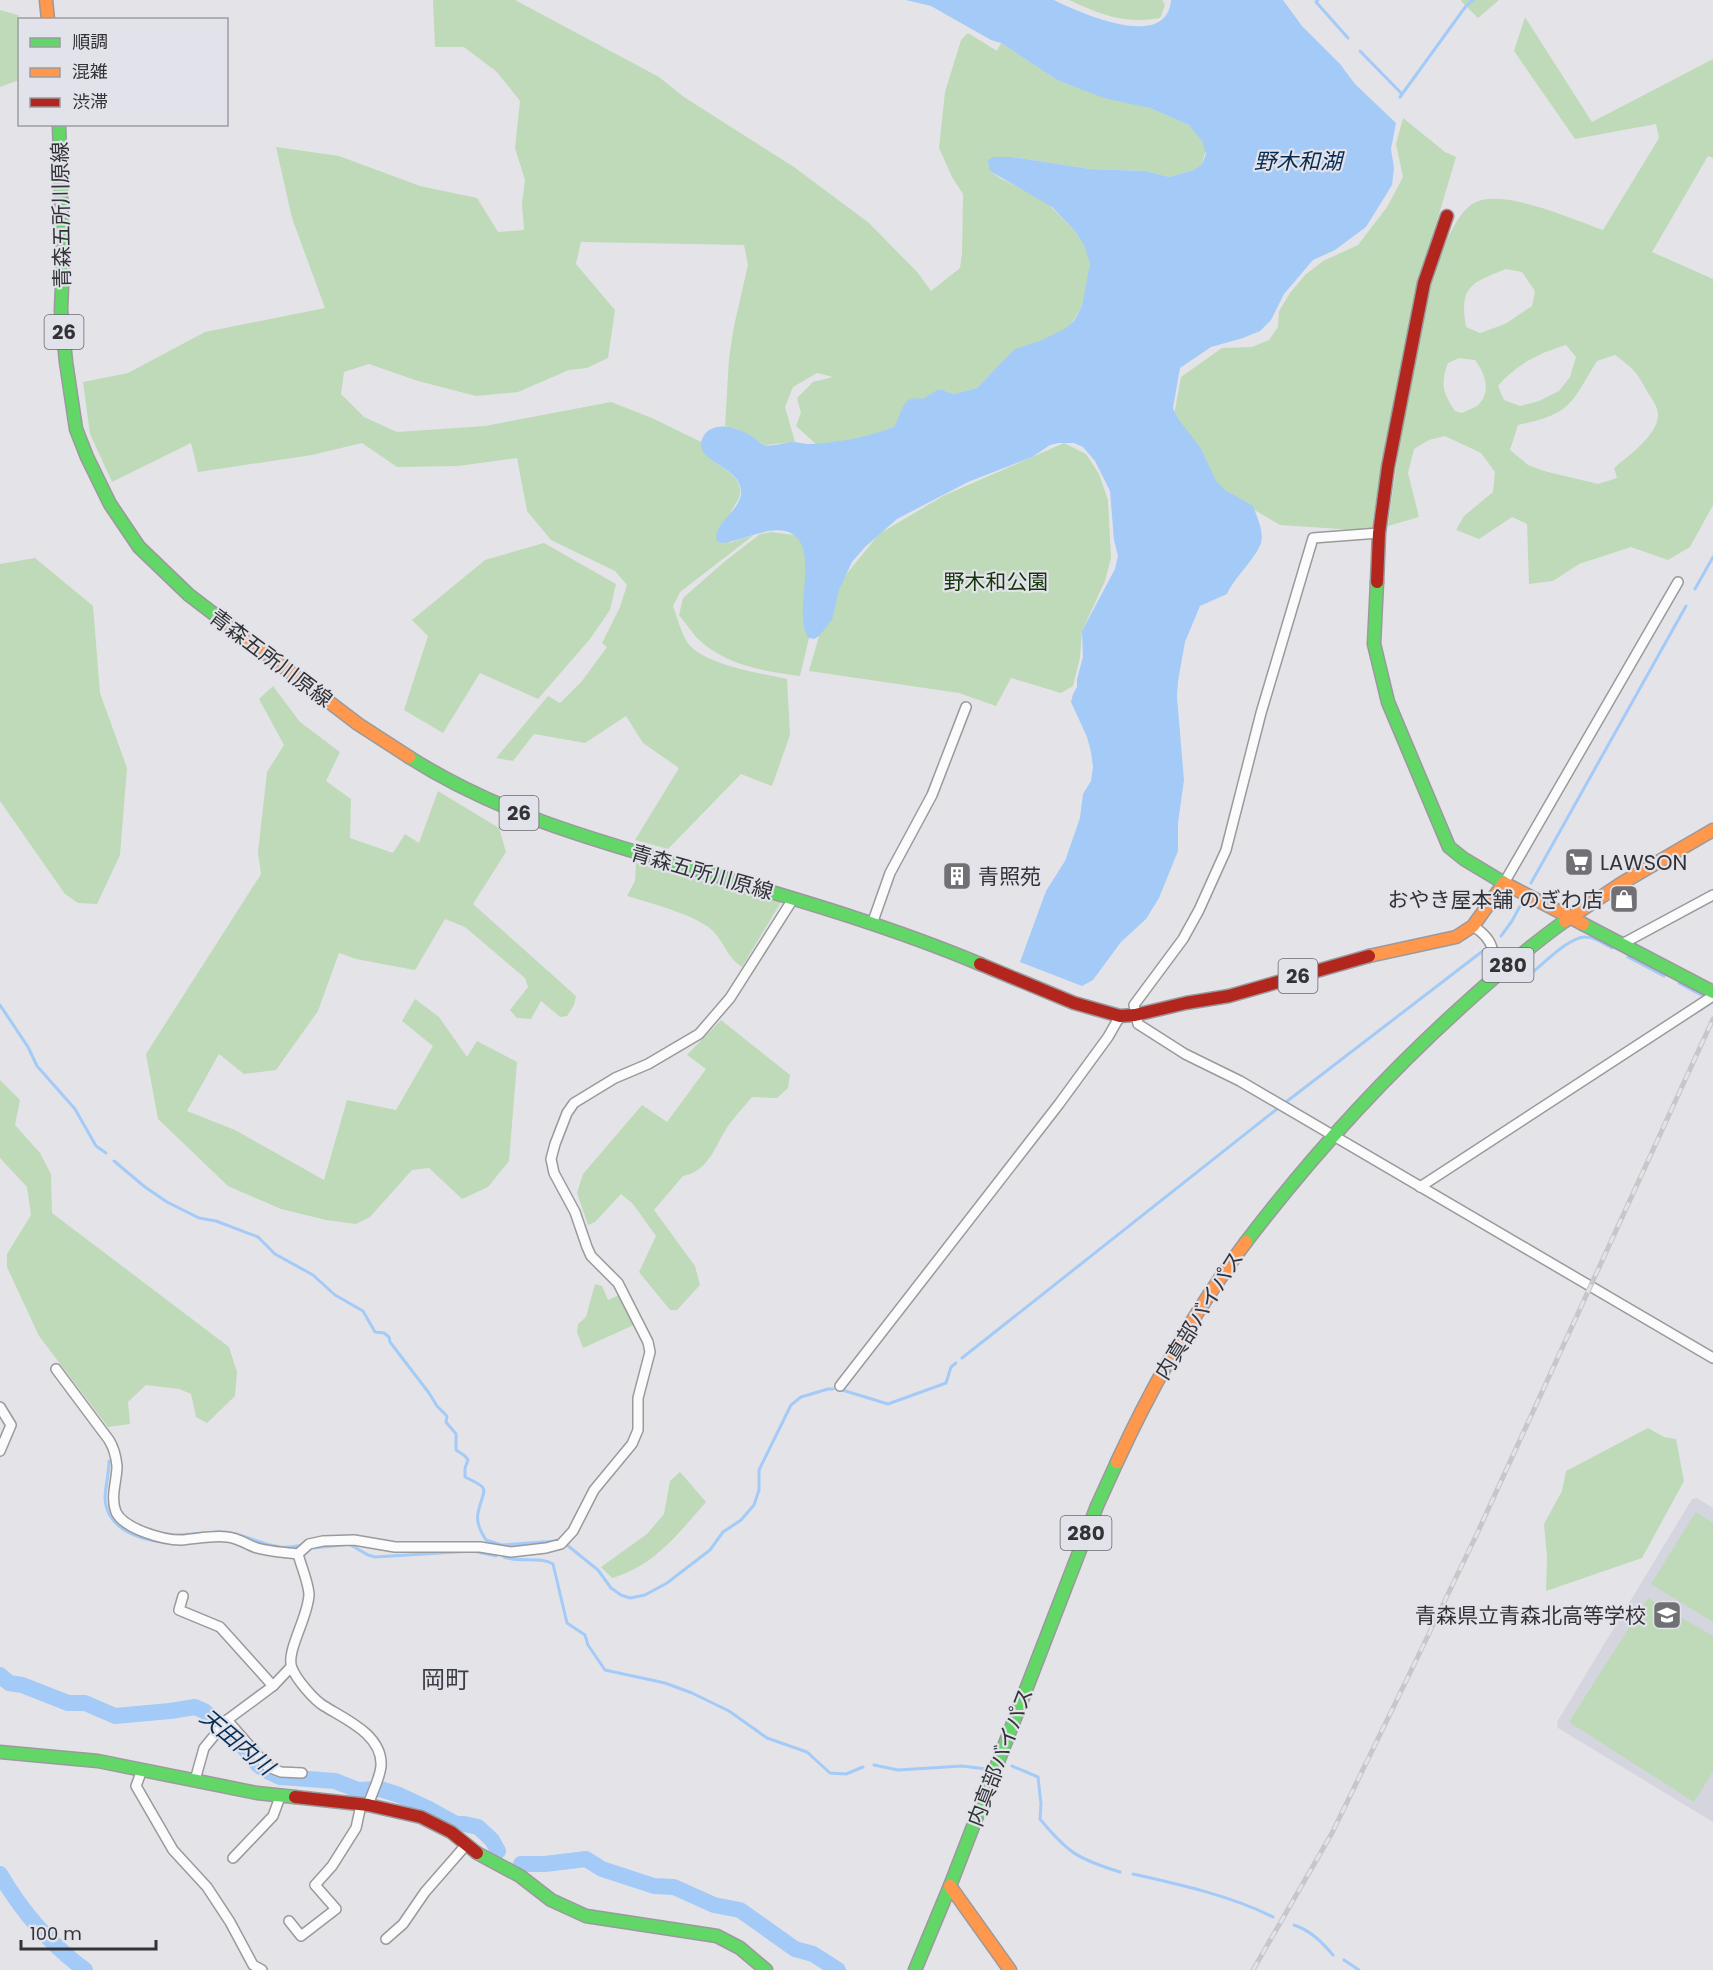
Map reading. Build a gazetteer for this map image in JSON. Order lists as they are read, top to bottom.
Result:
{
  "streets": {
    "main road": [
      "青森五所川原線",
      "26",
      "280",
      "内真部バイパス"
    ]
  },
  "districts": ["岡町"],
  "water": ["野木和湖", "天田内川"],
  "parks": ["野木和公園"],
  "places": {
    "supermarket": ["LAWSON"],
    "building": ["青照苑"],
    "shop": ["おやき屋本舗 のぎわ店"],
    "school or university": ["青森県立青森北高等学校"]
  },
  "legend": ["順調", "混雑", "渋滞"],
  "scale_bar": "100 m"
}
